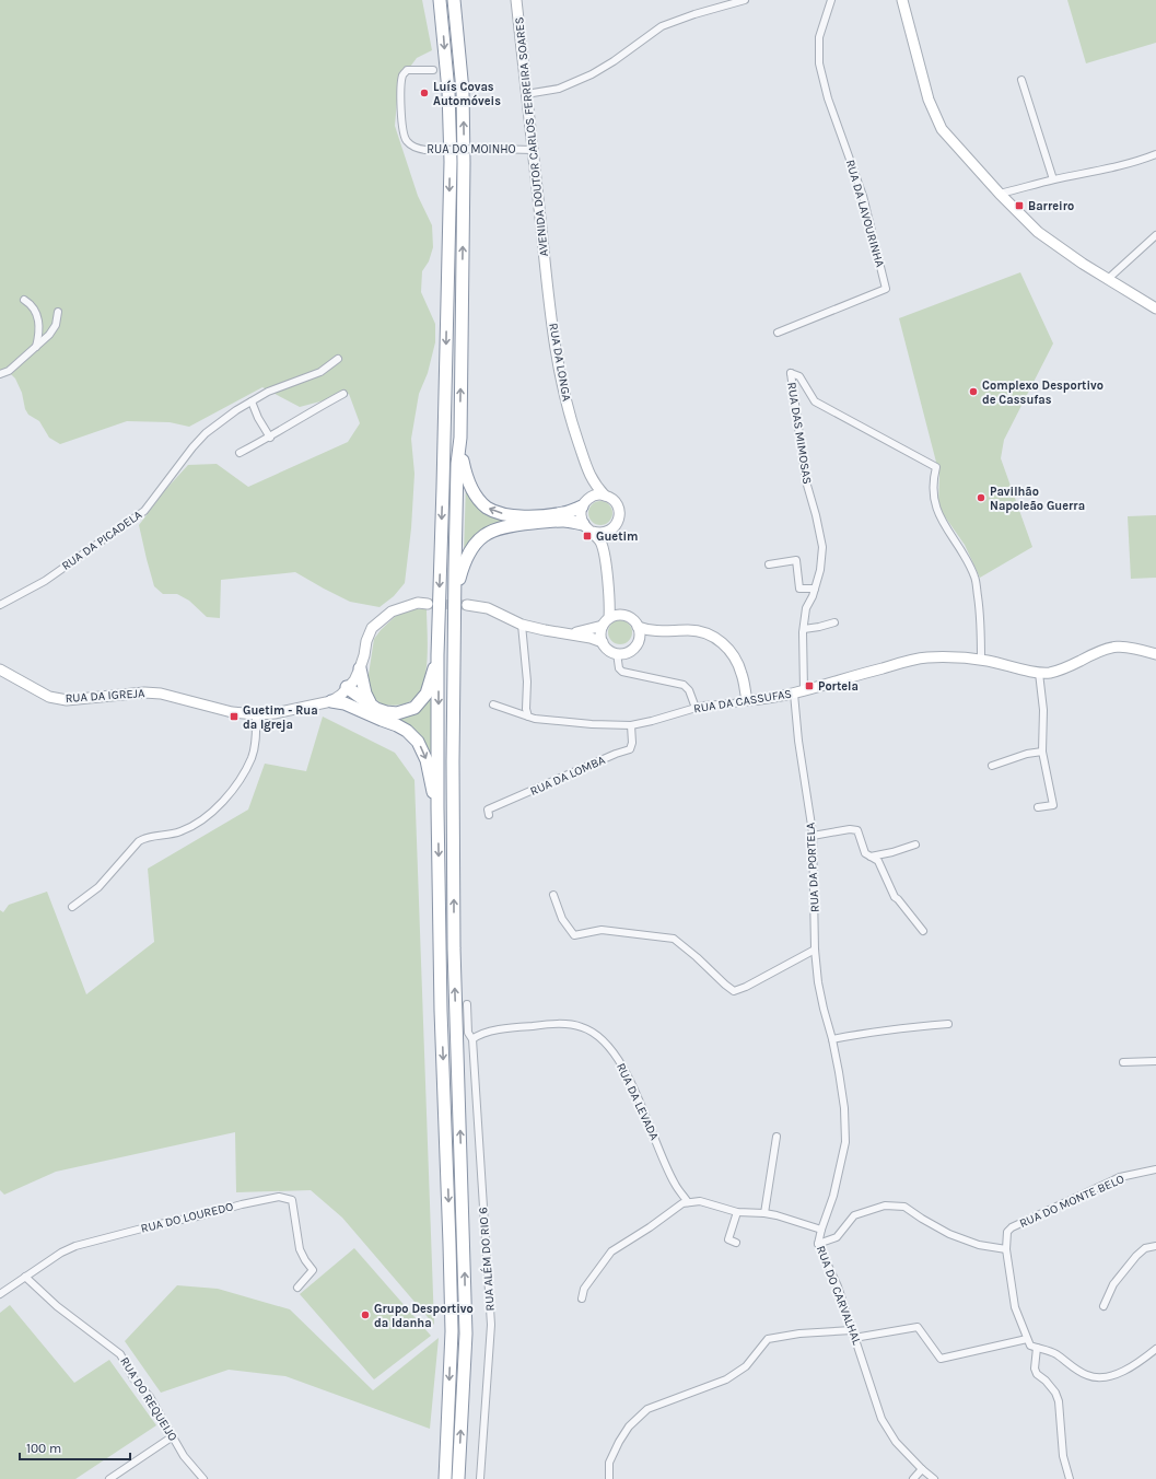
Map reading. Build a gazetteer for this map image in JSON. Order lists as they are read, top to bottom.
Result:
{
  "streets": {
    "main road": [
      "AVENIDA DOUTOR CARLOS FERREIRA SOARES",
      "RUA DA LONGA",
      "RUA DA IGREJA",
      "RUA DA CASSUFAS"
    ],
    "street": [
      "RUA DO MOINHO",
      "RUA DA LAVOURINHA",
      "RUA DAS MIMOSAS",
      "RUA DA PICADELA",
      "RUA DA LOMBA",
      "RUA DA PORTELA",
      "RUA DA LEVADA",
      "RUA DO MONTE BELO",
      "RUA DO LOUREDO",
      "RUA ALÉM DO RIO 6",
      "RUA DO CARVALHAL",
      "RUA DO REQUEIJO"
    ]
  },
  "crossings": [
    ["AVENIDA DOUTOR CARLOS FERREIRA SOARES", "RUA DO MOINHO"],
    ["AVENIDA DOUTOR CARLOS FERREIRA SOARES", "RUA DA LONGA"],
    ["RUA DAS MIMOSAS", "RUA DA CASSUFAS"],
    ["RUA DAS MIMOSAS", "RUA DA PORTELA"],
    ["RUA DA CASSUFAS", "RUA DA LOMBA"],
    ["RUA DA CASSUFAS", "RUA DA PORTELA"],
    ["RUA DA PORTELA", "RUA DO CARVALHAL"],
    ["RUA DA LEVADA", "RUA ALÉM DO RIO 6"],
    ["RUA DO LOUREDO", "RUA DO REQUEIJO"]
  ],
  "places": {
    "other": [
      "Luís Covas Automóveis",
      "Complexo Desportivo de Cassufas",
      "Pavilhão Napoleão Guerra",
      "Grupo Desportivo da Idanha"
    ],
    "transit": [
      "Barreiro",
      "Guetim",
      "Portela",
      "Guetim - Rua da Igreja"
    ]
  },
  "scale_bar": "100 m"
}
